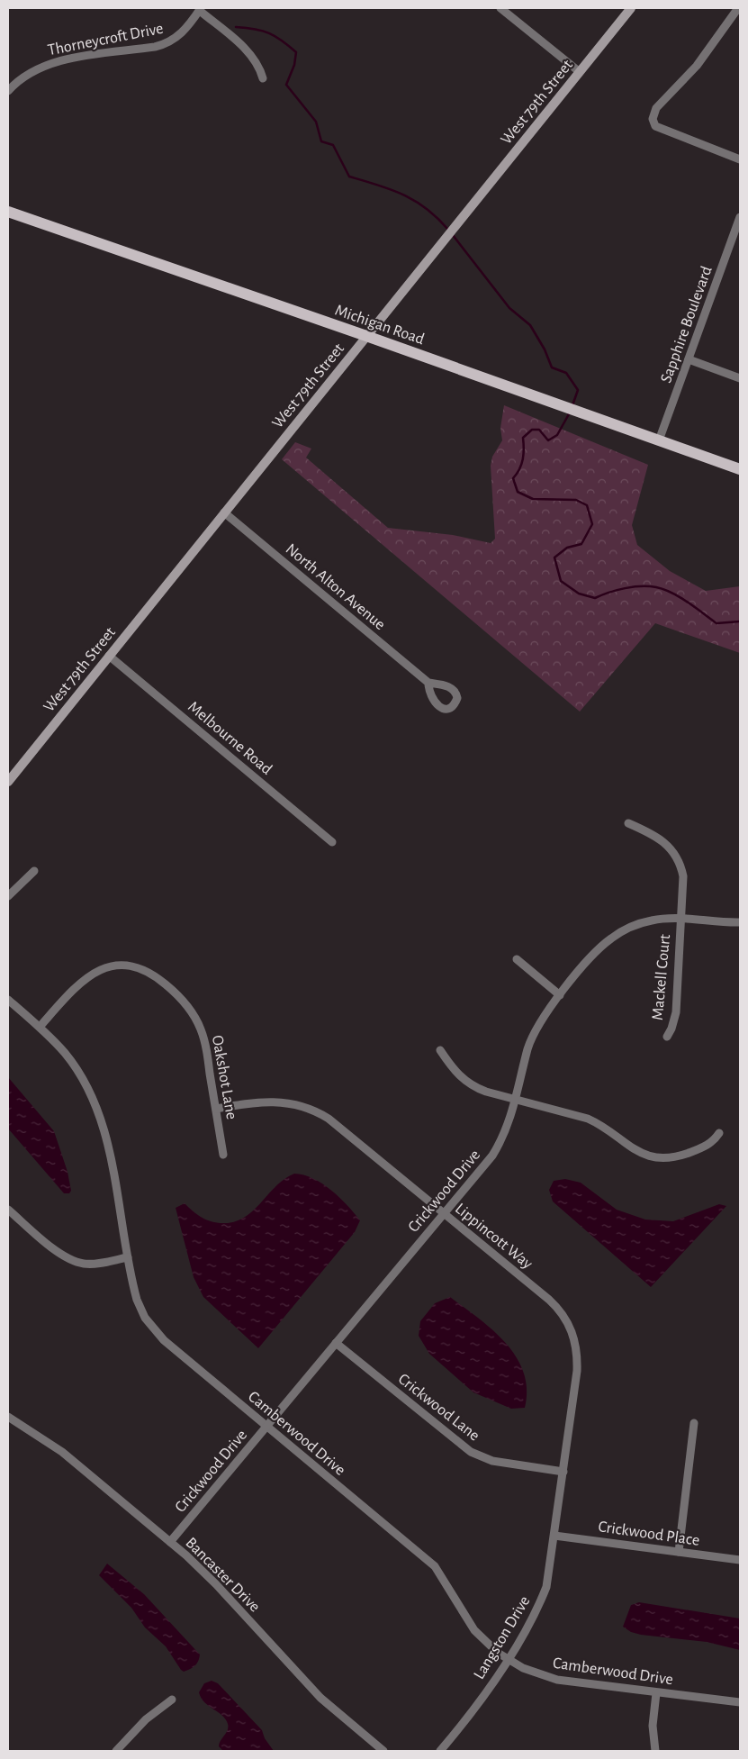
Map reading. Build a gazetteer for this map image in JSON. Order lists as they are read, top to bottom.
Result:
{
  "streets": {
    "main road": ["West 79th Street", "Michigan Road"],
    "street": [
      "Thorneycroft Drive",
      "Sapphire Boulevard",
      "North Alton Avenue",
      "Melbourne Road",
      "Mackell Court",
      "Oakshot Lane",
      "Crickwood Drive",
      "Lippincott Way",
      "Crickwood Lane",
      "Camberwood Drive",
      "Crickwood Place",
      "Bancaster Drive",
      "Langston Drive"
    ]
  },
  "crossings": [
    ["West 79th Street", "Michigan Road"],
    ["West 79th Street", "North Alton Avenue"],
    ["West 79th Street", "Melbourne Road"],
    ["Michigan Road", "Sapphire Boulevard"],
    ["Mackell Court", "Crickwood Drive"],
    ["Oakshot Lane", "Lippincott Way"],
    ["Oakshot Lane", "Camberwood Drive"],
    ["Crickwood Drive", "Lippincott Way"],
    ["Crickwood Drive", "Crickwood Lane"],
    ["Crickwood Drive", "Camberwood Drive"],
    ["Crickwood Drive", "Bancaster Drive"],
    ["Lippincott Way", "Crickwood Lane"],
    ["Lippincott Way", "Langston Drive"],
    ["Crickwood Lane", "Langston Drive"],
    ["Camberwood Drive", "Langston Drive"],
    ["Crickwood Place", "Langston Drive"]
  ]
}
